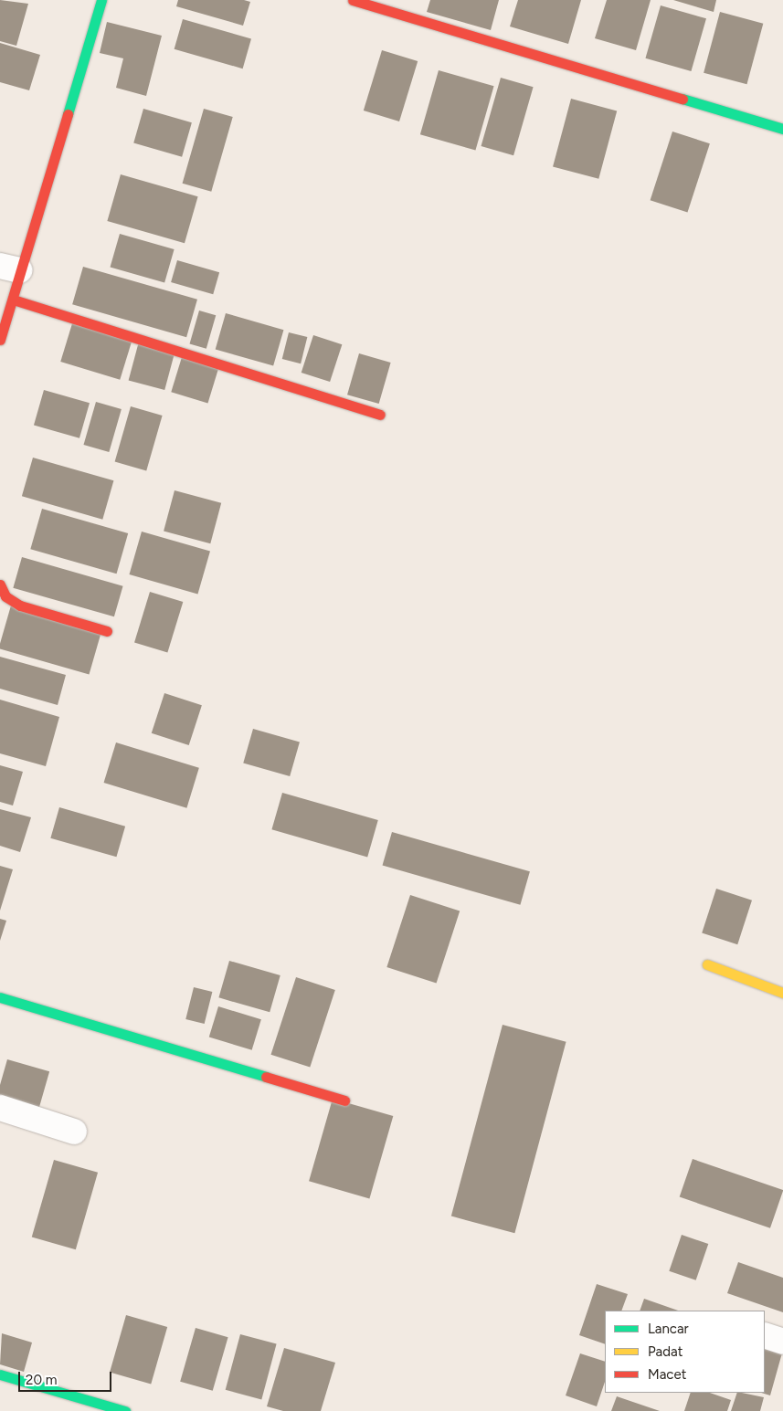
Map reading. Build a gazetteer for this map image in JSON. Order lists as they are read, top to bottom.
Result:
{
  "legend": ["Lancar", "Padat", "Macet"],
  "scale_bar": "20 m"
}
